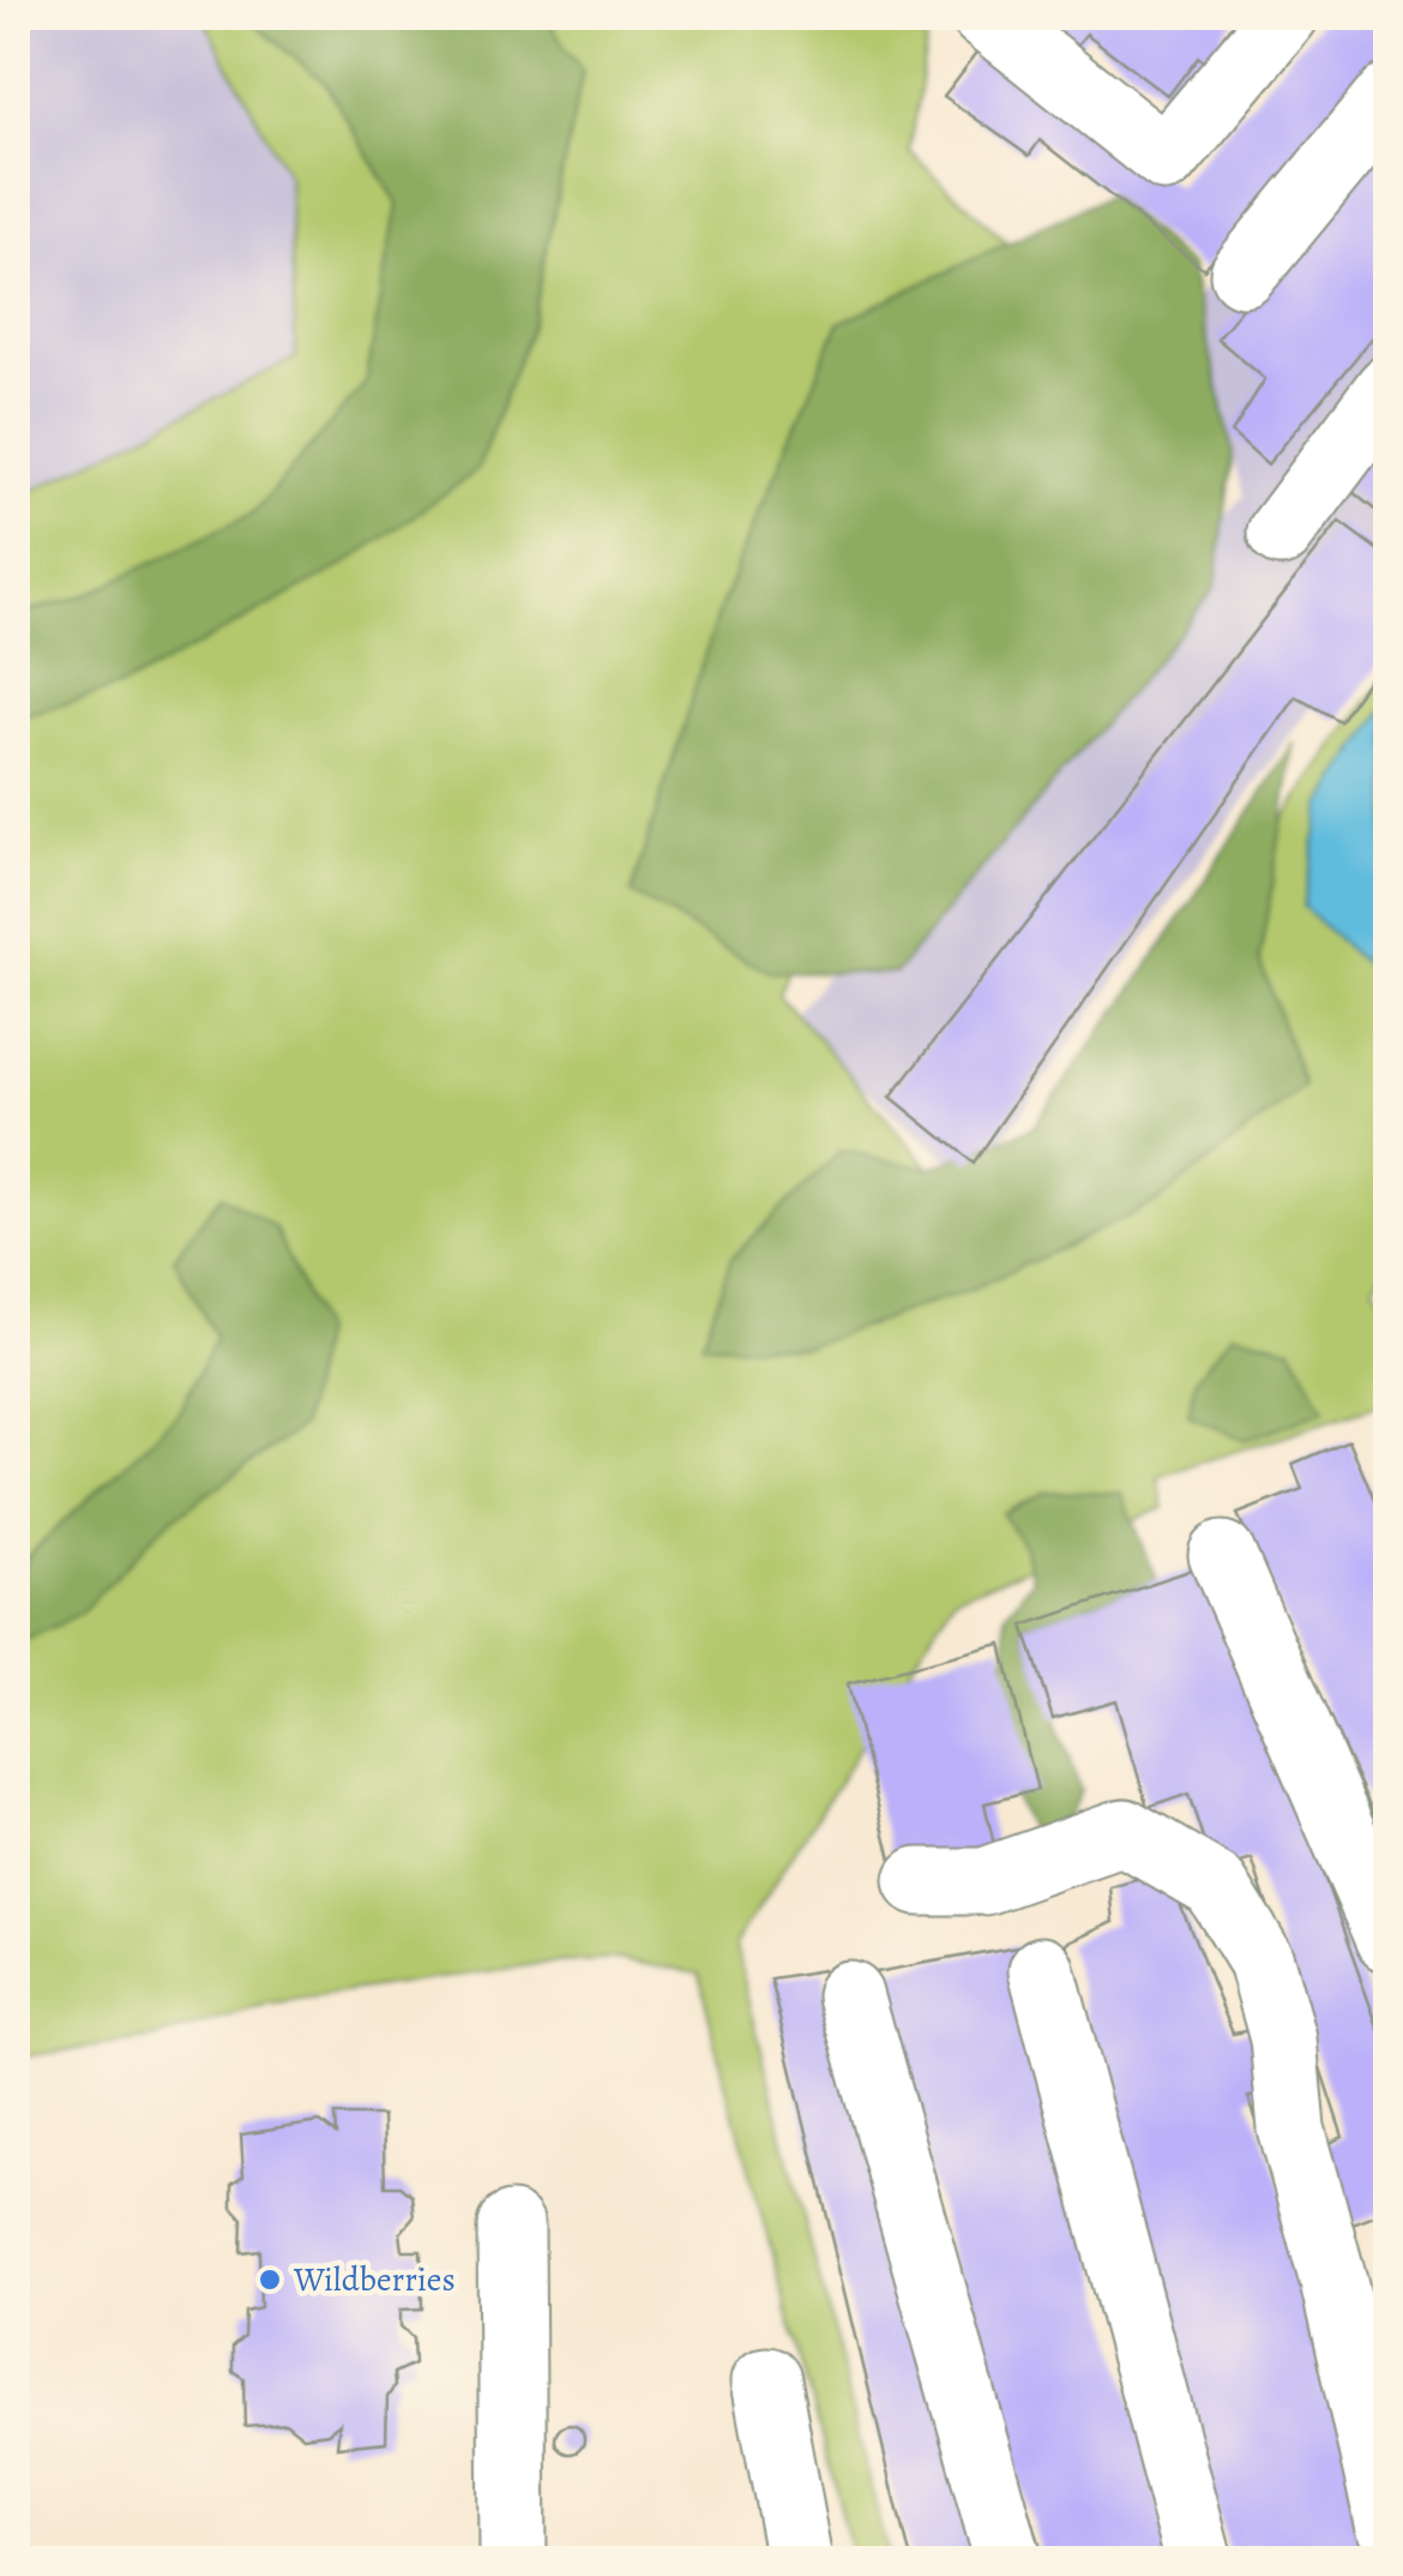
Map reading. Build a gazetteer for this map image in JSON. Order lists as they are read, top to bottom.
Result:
{
  "places": ["Wildberries"]
}
